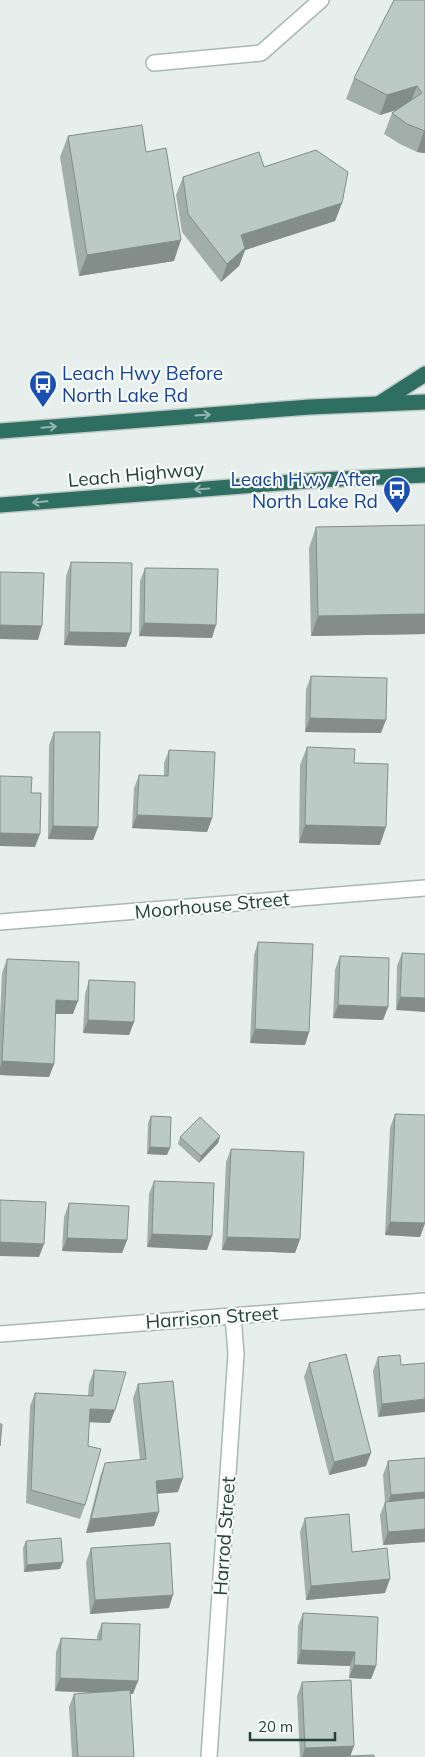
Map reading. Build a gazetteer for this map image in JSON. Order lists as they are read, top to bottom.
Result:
{
  "streets": {
    "highway": ["Leach Highway"],
    "street": ["Moorhouse Street", "Harrison Street", "Harrod Street"]
  },
  "crossings": [
    ["Harrison Street", "Harrod Street"]
  ],
  "places": {
    "bus stop": ["Leach Hwy Before North Lake Rd", "Leach Hwy After North Lake Rd"]
  },
  "scale_bar": "20 m"
}
